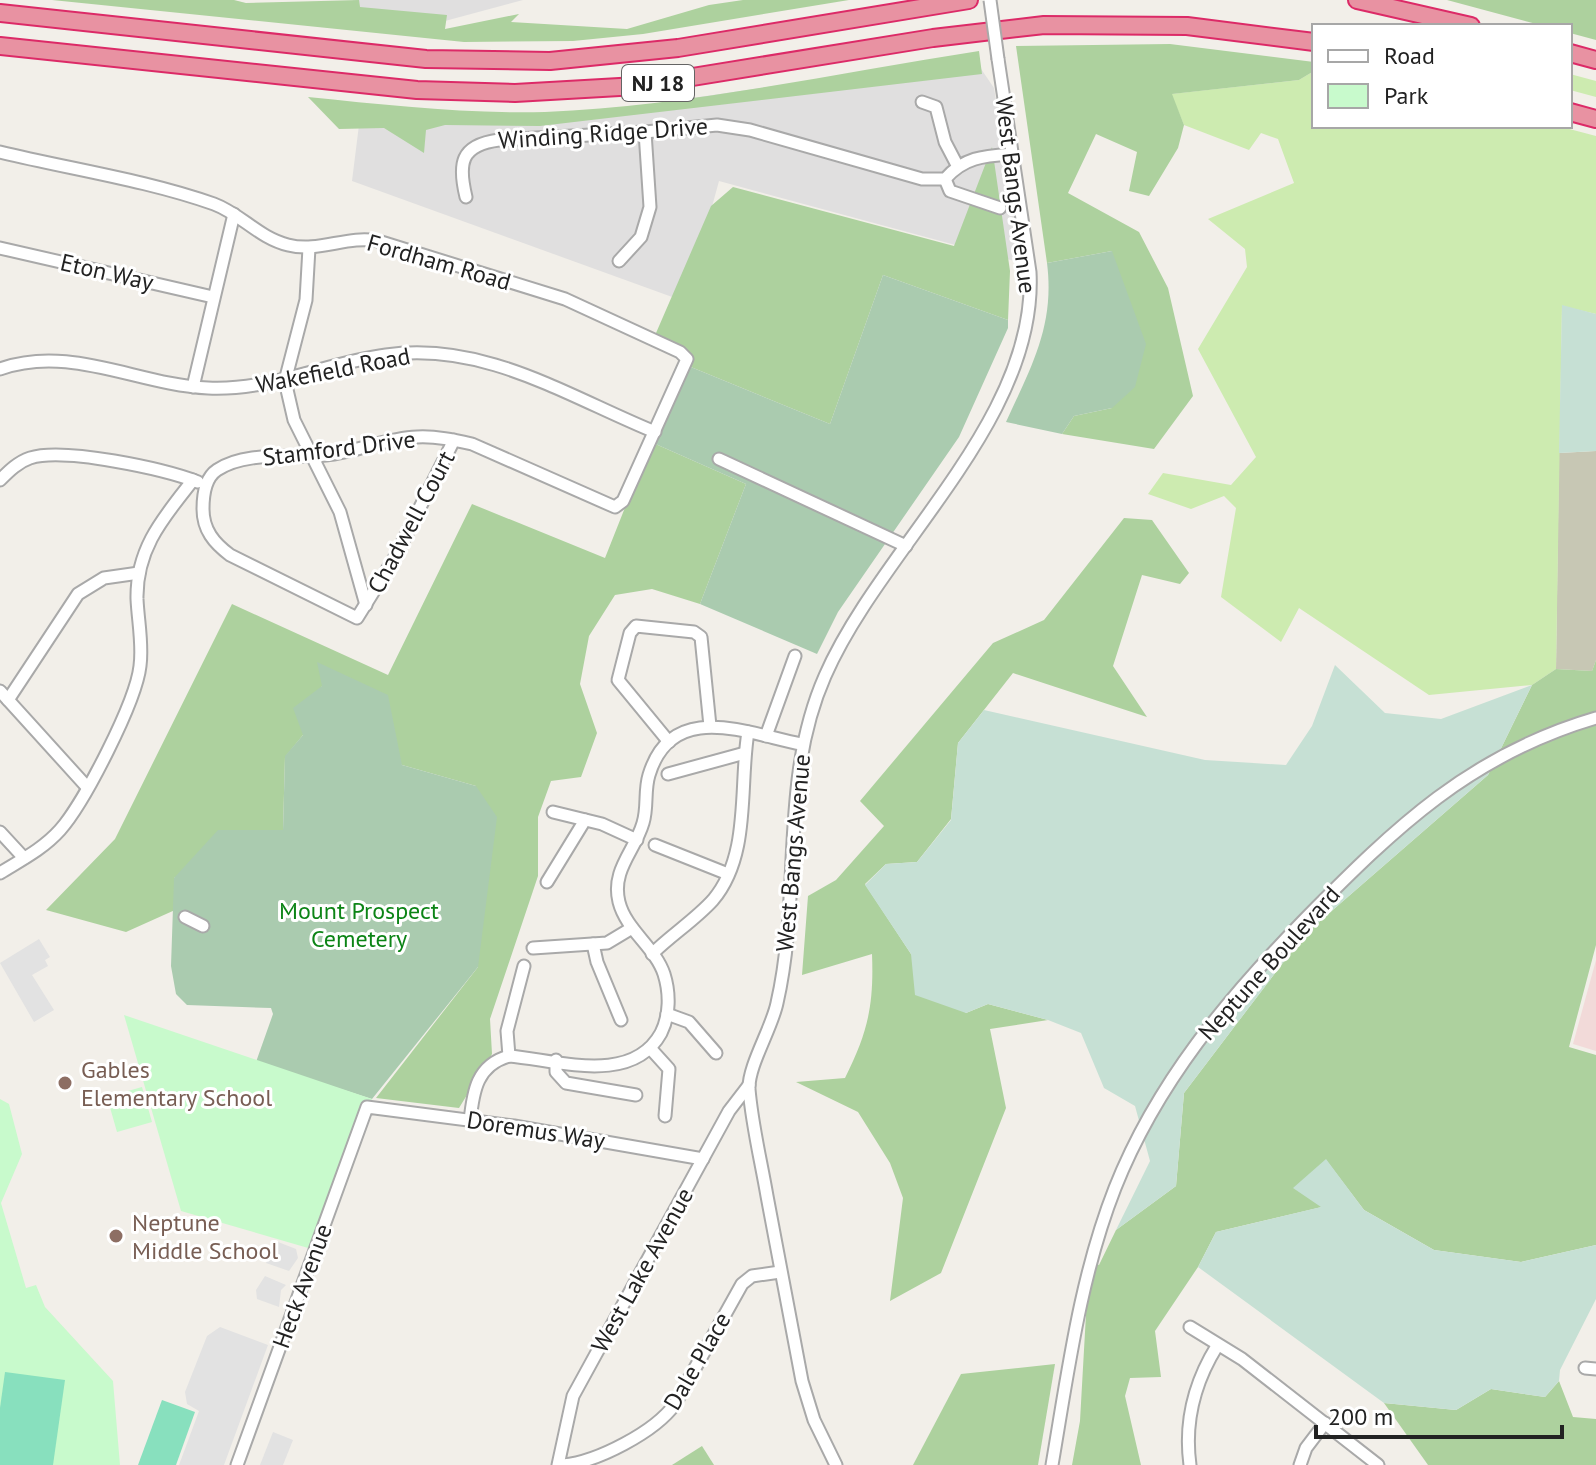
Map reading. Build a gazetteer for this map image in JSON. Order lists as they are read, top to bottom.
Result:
{
  "streets": {
    "highway": ["NJ 18"],
    "street": [
      "Winding Ridge Drive",
      "West Bangs Avenue",
      "Fordham Road",
      "Eton Way",
      "Wakefield Road",
      "Stamford Drive",
      "Chadwell Court",
      "Neptune Boulevard",
      "Doremus Way",
      "West Lake Avenue",
      "Heck Avenue",
      "Dale Place"
    ]
  },
  "crossings": [
    ["West Bangs Avenue", "West Lake Avenue"],
    ["West Bangs Avenue", "Dale Place"],
    ["Fordham Road", "Wakefield Road"],
    ["Fordham Road", "Stamford Drive"],
    ["Wakefield Road", "Stamford Drive"],
    ["Stamford Drive", "Chadwell Court"],
    ["Doremus Way", "West Lake Avenue"],
    ["Doremus Way", "Heck Avenue"],
    ["West Lake Avenue", "Dale Place"]
  ],
  "parks": ["Mount Prospect Cemetery"],
  "places": ["Gables Elementary School", "Neptune Middle School"],
  "legend": ["Road", "Park"],
  "scale_bar": "200 m"
}
